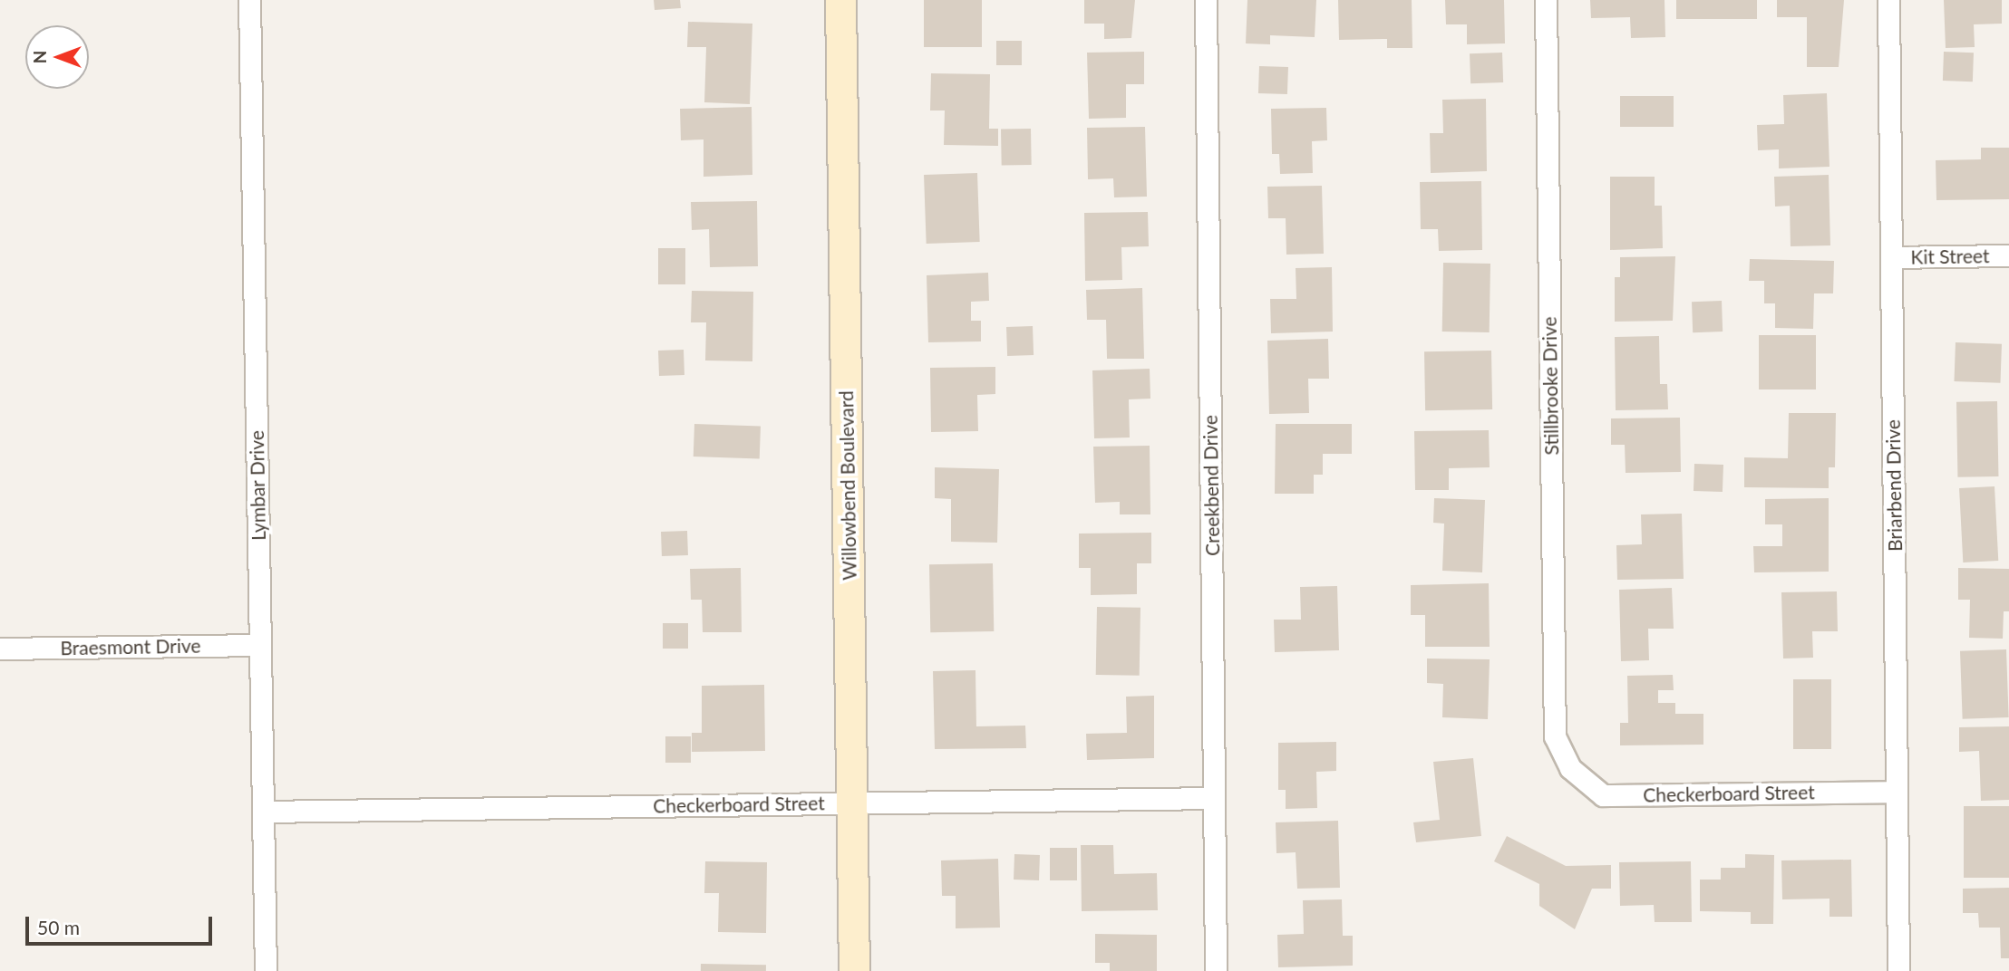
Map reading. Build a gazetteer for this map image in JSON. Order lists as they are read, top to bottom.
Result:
{
  "streets": {
    "main road": ["Willowbend Boulevard"],
    "street": [
      "Kit Street",
      "Stillbrooke Drive",
      "Lymbar Drive",
      "Creekbend Drive",
      "Briarbend Drive",
      "Braesmont Drive",
      "Checkerboard Street"
    ]
  },
  "crossings": [
    ["Kit Street", "Briarbend Drive"],
    ["Stillbrooke Drive", "Checkerboard Street"],
    ["Lymbar Drive", "Braesmont Drive"],
    ["Lymbar Drive", "Checkerboard Street"],
    ["Willowbend Boulevard", "Checkerboard Street"],
    ["Creekbend Drive", "Checkerboard Street"],
    ["Briarbend Drive", "Checkerboard Street"]
  ],
  "scale_bar": "50 m",
  "north": "left"
}
